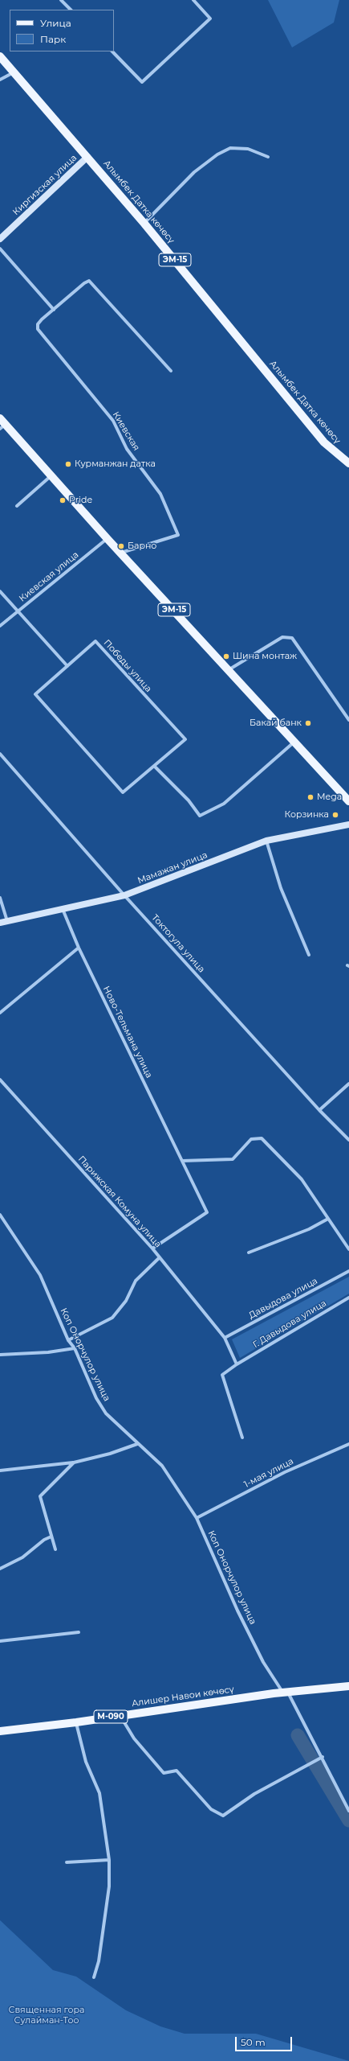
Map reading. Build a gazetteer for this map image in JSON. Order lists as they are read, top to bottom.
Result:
{
  "streets": {
    "main road": [
      "Алымбек Датка көчөсү",
      "ЭМ-15",
      "Алишер Навои көчөсү",
      "М-090"
    ],
    "street": [
      "Киргизская улица",
      "Киевская",
      "Киевская улица",
      "Победы улица",
      "Мамажан улица",
      "Токтогула улица",
      "Ново-Тельмана улица",
      "Парижская Комуна улица",
      "Давыдова улица",
      "Г. Давыдова улица",
      "Коп Онорчулор улица",
      "1-мая улица"
    ]
  },
  "crossings": [
    ["Киргизская улица", "Алымбек Датка көчөсү"],
    ["ЭМ-15", "Киевская"],
    ["ЭМ-15", "Киевская улица"],
    ["Мамажан улица", "Токтогула улица"],
    ["Мамажан улица", "Ново-Тельмана улица"],
    ["Ново-Тельмана улица", "Парижская Комуна улица"],
    ["Парижская Комуна улица", "Давыдова улица"],
    ["Парижская Комуна улица", "Г. Давыдова улица"],
    ["Коп Онорчулор улица", "1-мая улица"],
    ["Коп Онорчулор улица", "Алишер Навои көчөсү"]
  ],
  "parks": ["Священная гора Сулайман-Тоо"],
  "places": [
    "Курманжан датка",
    "Pride",
    "Барно",
    "Шина монтаж",
    "Бакай банк",
    "Mega",
    "Корзинка"
  ],
  "legend": ["Улица", "Парк"],
  "scale_bar": "50 m"
}
